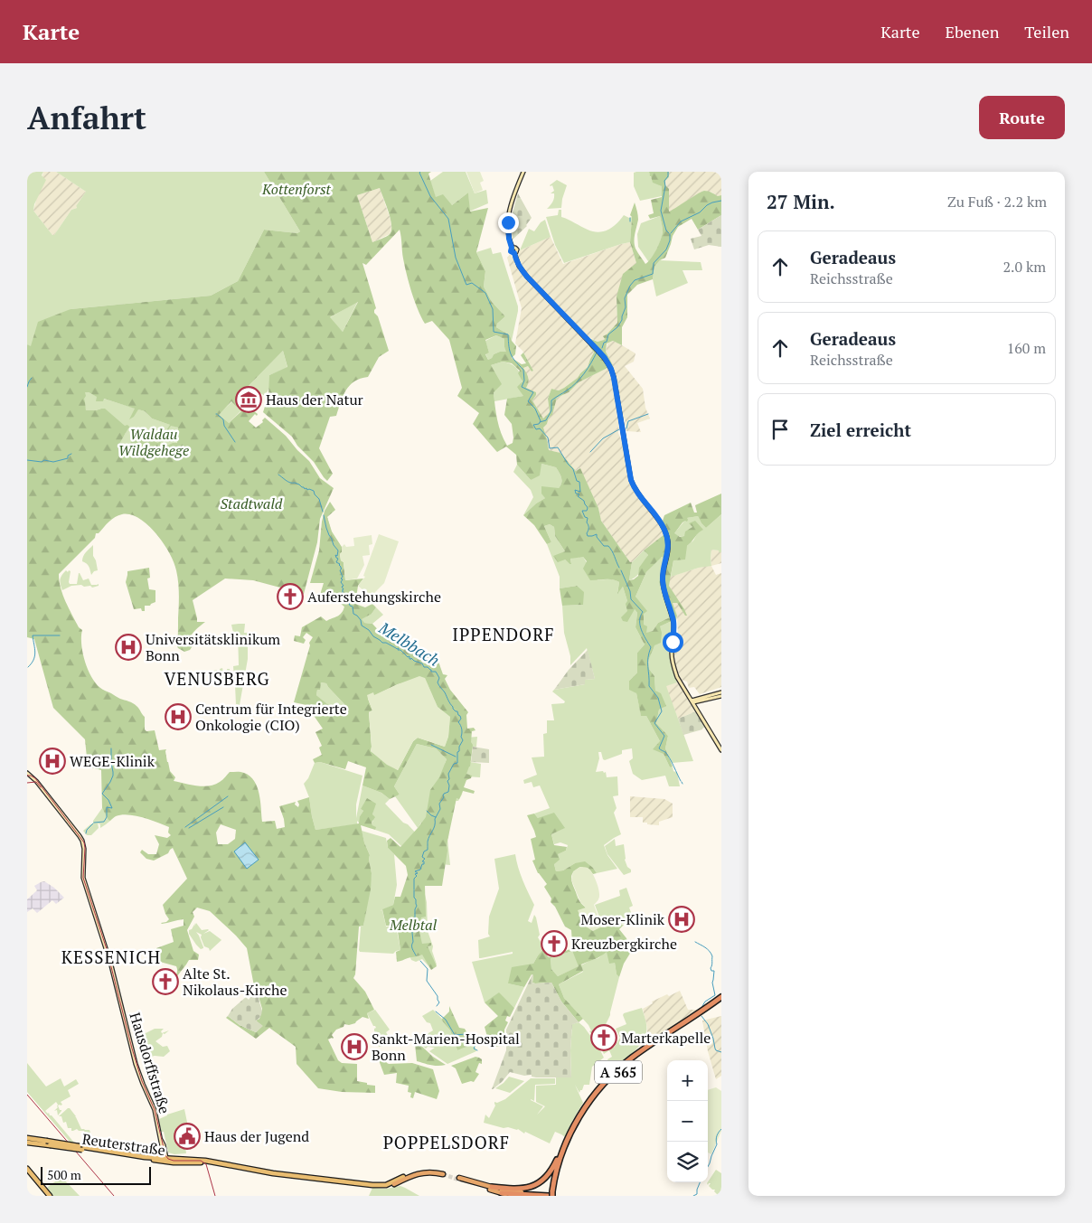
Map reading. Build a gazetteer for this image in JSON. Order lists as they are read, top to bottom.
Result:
{
  "streets": {
    "highway": ["A 565"],
    "main road": ["Hausdorffstraße", "Reuterstraße"]
  },
  "crossings": [
    ["Hausdorffstraße", "Reuterstraße"]
  ],
  "districts": [
    "IPPENDORF",
    "VENUSBERG",
    "KESSENICH",
    "POPPELSDORF"
  ],
  "water": ["Melbbach"],
  "parks": [
    "Kottenforst",
    "Waldau Wildgehege",
    "Stadtwald",
    "Melbtal"
  ],
  "places": {
    "museum": ["Haus der Natur"],
    "church": [
      "Auferstehungskirche",
      "Kreuzbergkirche",
      "Alte St. Nikolaus-Kirche",
      "Marterkapelle"
    ],
    "hospital": [
      "Universitätsklinikum Bonn",
      "Centrum für Integrierte Onkologie (CIO)",
      "WEGE-Klinik",
      "Moser-Klinik",
      "Sankt-Marien-Hospital Bonn"
    ],
    "public building": ["Haus der Jugend"]
  },
  "scale_bar": "500 m",
  "page": {
    "header": "Karte",
    "nav": ["Karte", "Ebenen", "Teilen"],
    "buttons": "Route",
    "title": "Anfahrt",
    "heading": ["27 Min.", "Zu Fuß · 2.2 km"],
    "list": [
      ["Geradeaus", "Reichsstraße", "2.0 km"],
      ["Geradeaus", "Reichsstraße", "160 m"],
      "Ziel erreicht"
    ],
    "map_buttons": ["+", "−"],
    "scale": "500 m"
  }
}
